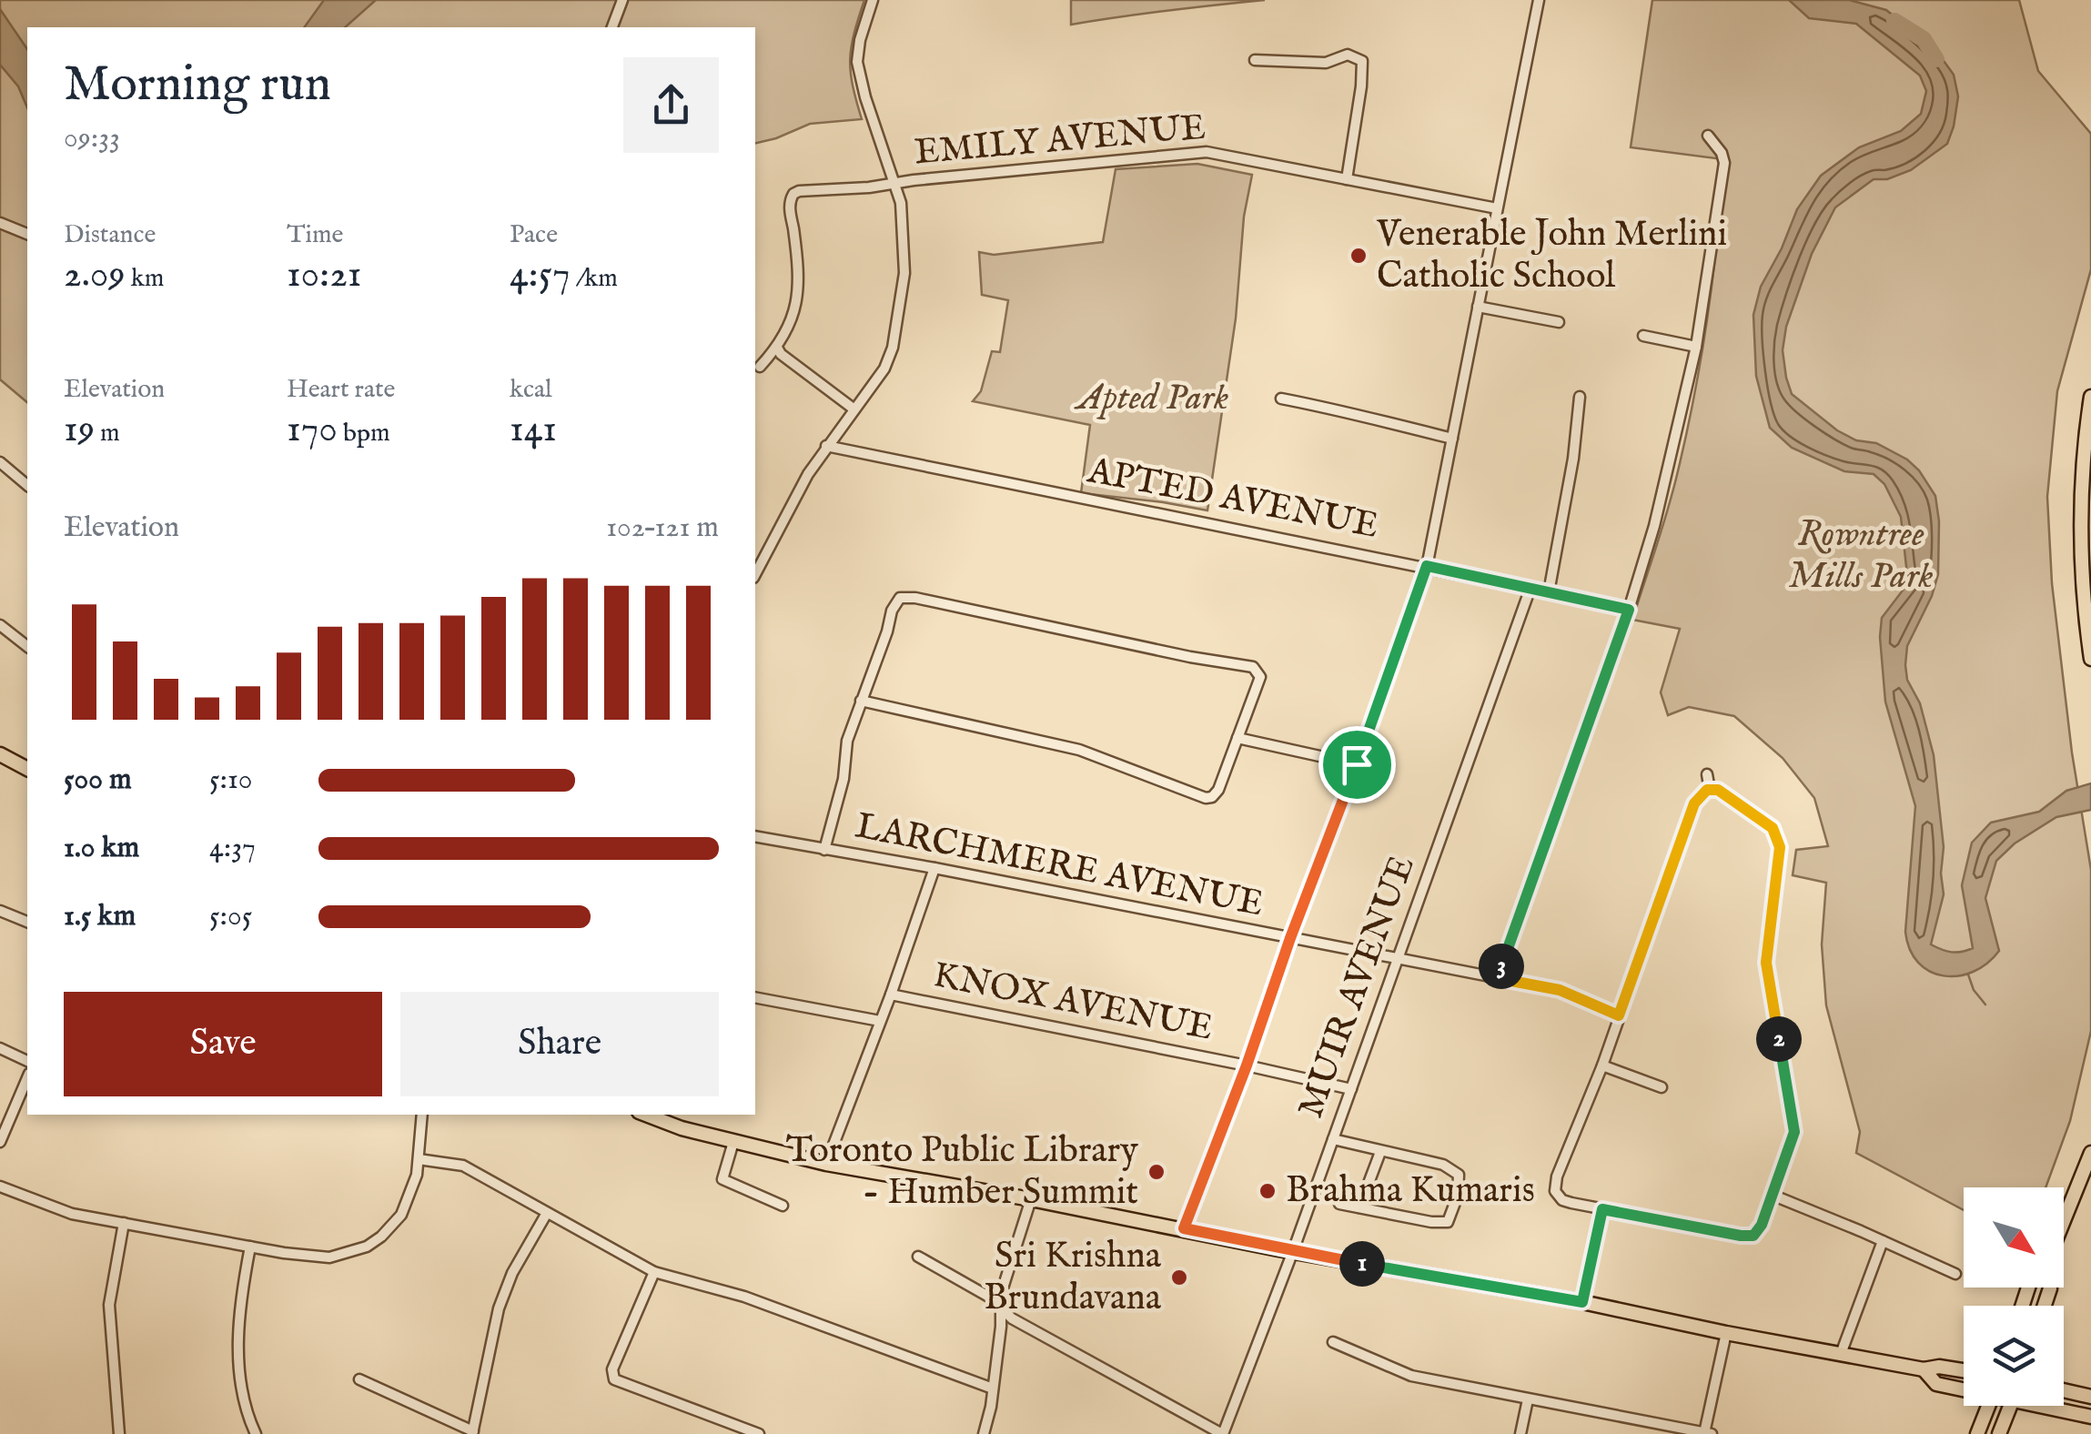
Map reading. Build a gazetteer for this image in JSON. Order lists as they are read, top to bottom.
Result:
{
  "streets": {
    "street": [
      "EMILY AVENUE",
      "APTED AVENUE",
      "LARCHMERE AVENUE",
      "MUIR AVENUE",
      "KNOX AVENUE"
    ]
  },
  "crossings": [
    ["APTED AVENUE", "MUIR AVENUE"],
    ["LARCHMERE AVENUE", "MUIR AVENUE"],
    ["MUIR AVENUE", "KNOX AVENUE"]
  ],
  "parks": ["Apted Park", "Rowntree Mills Park"],
  "places": [
    "Venerable John Merlini Catholic School",
    "Toronto Public Library - Humber Summit",
    "Brahma Kumaris",
    "Sri Krishna Brundavana"
  ],
  "north": "bottom right",
  "page": {
    "heading": ["Morning run", "09:33"],
    "stats": [
      ["Distance", "2.09 km"],
      ["Time", "10:21"],
      ["Pace", "4:57 /km"],
      ["Elevation", "19 m"],
      ["Heart rate", "170 bpm"],
      ["kcal", "141"]
    ],
    "chart": ["Elevation", "102–121 m"],
    "list": [
      {
        "name": "500 m",
        "note": "5:10"
      },
      {
        "name": "1.0 km",
        "note": "4:37"
      },
      {
        "name": "1.5 km",
        "note": "5:05"
      }
    ],
    "pins": ["3", "2", "1"],
    "buttons": ["Save", "Share"]
  }
}
